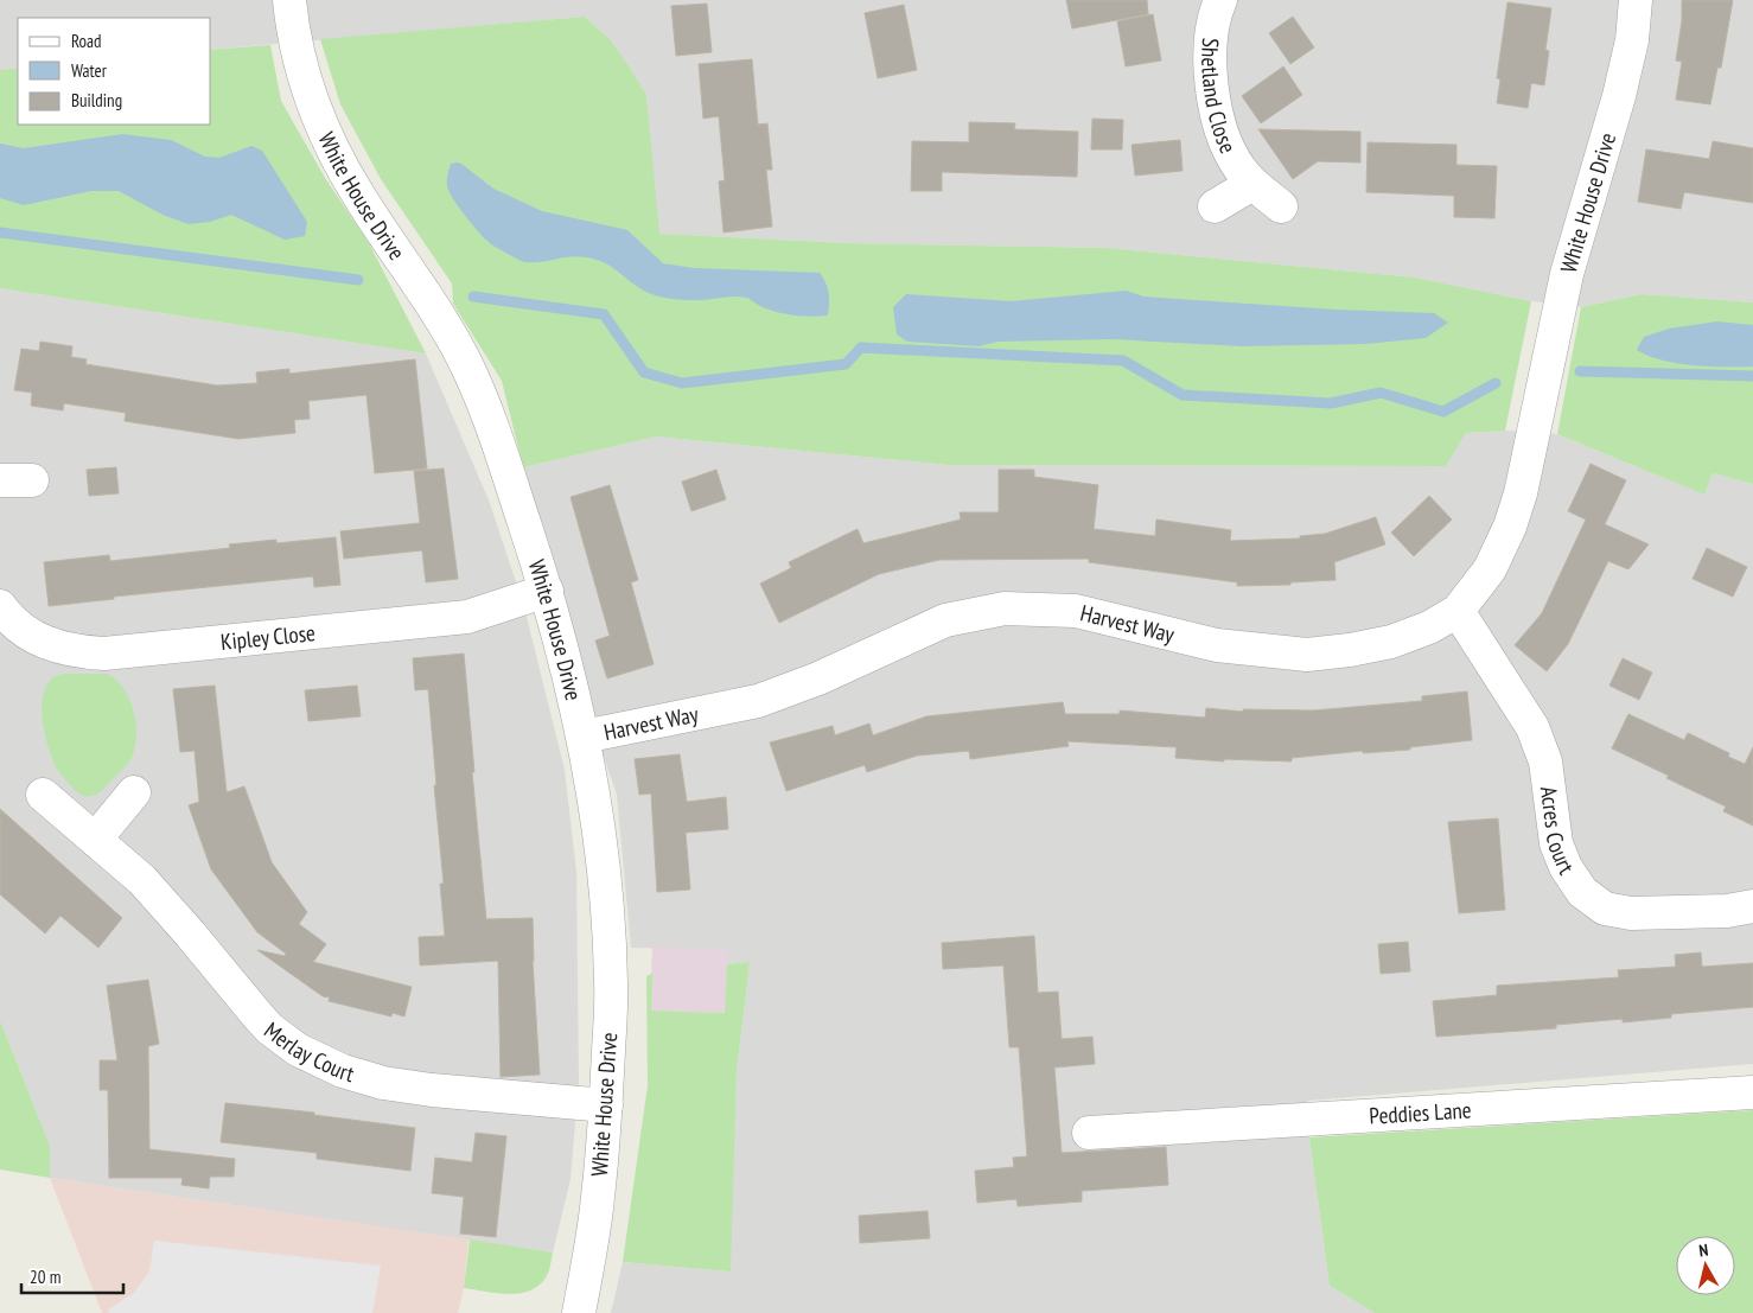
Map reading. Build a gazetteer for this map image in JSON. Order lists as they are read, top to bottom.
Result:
{
  "streets": {
    "street": [
      "Shetland Close",
      "White House Drive",
      "Harvest Way",
      "Kipley Close",
      "Acres Court",
      "Merlay Court",
      "Peddies Lane"
    ]
  },
  "crossings": [
    ["White House Drive", "Harvest Way"],
    ["White House Drive", "Kipley Close"],
    ["White House Drive", "Merlay Court"],
    ["Harvest Way", "Acres Court"]
  ],
  "legend": ["Road", "Water", "Building"],
  "scale_bar": "20 m",
  "north": "top"
}
